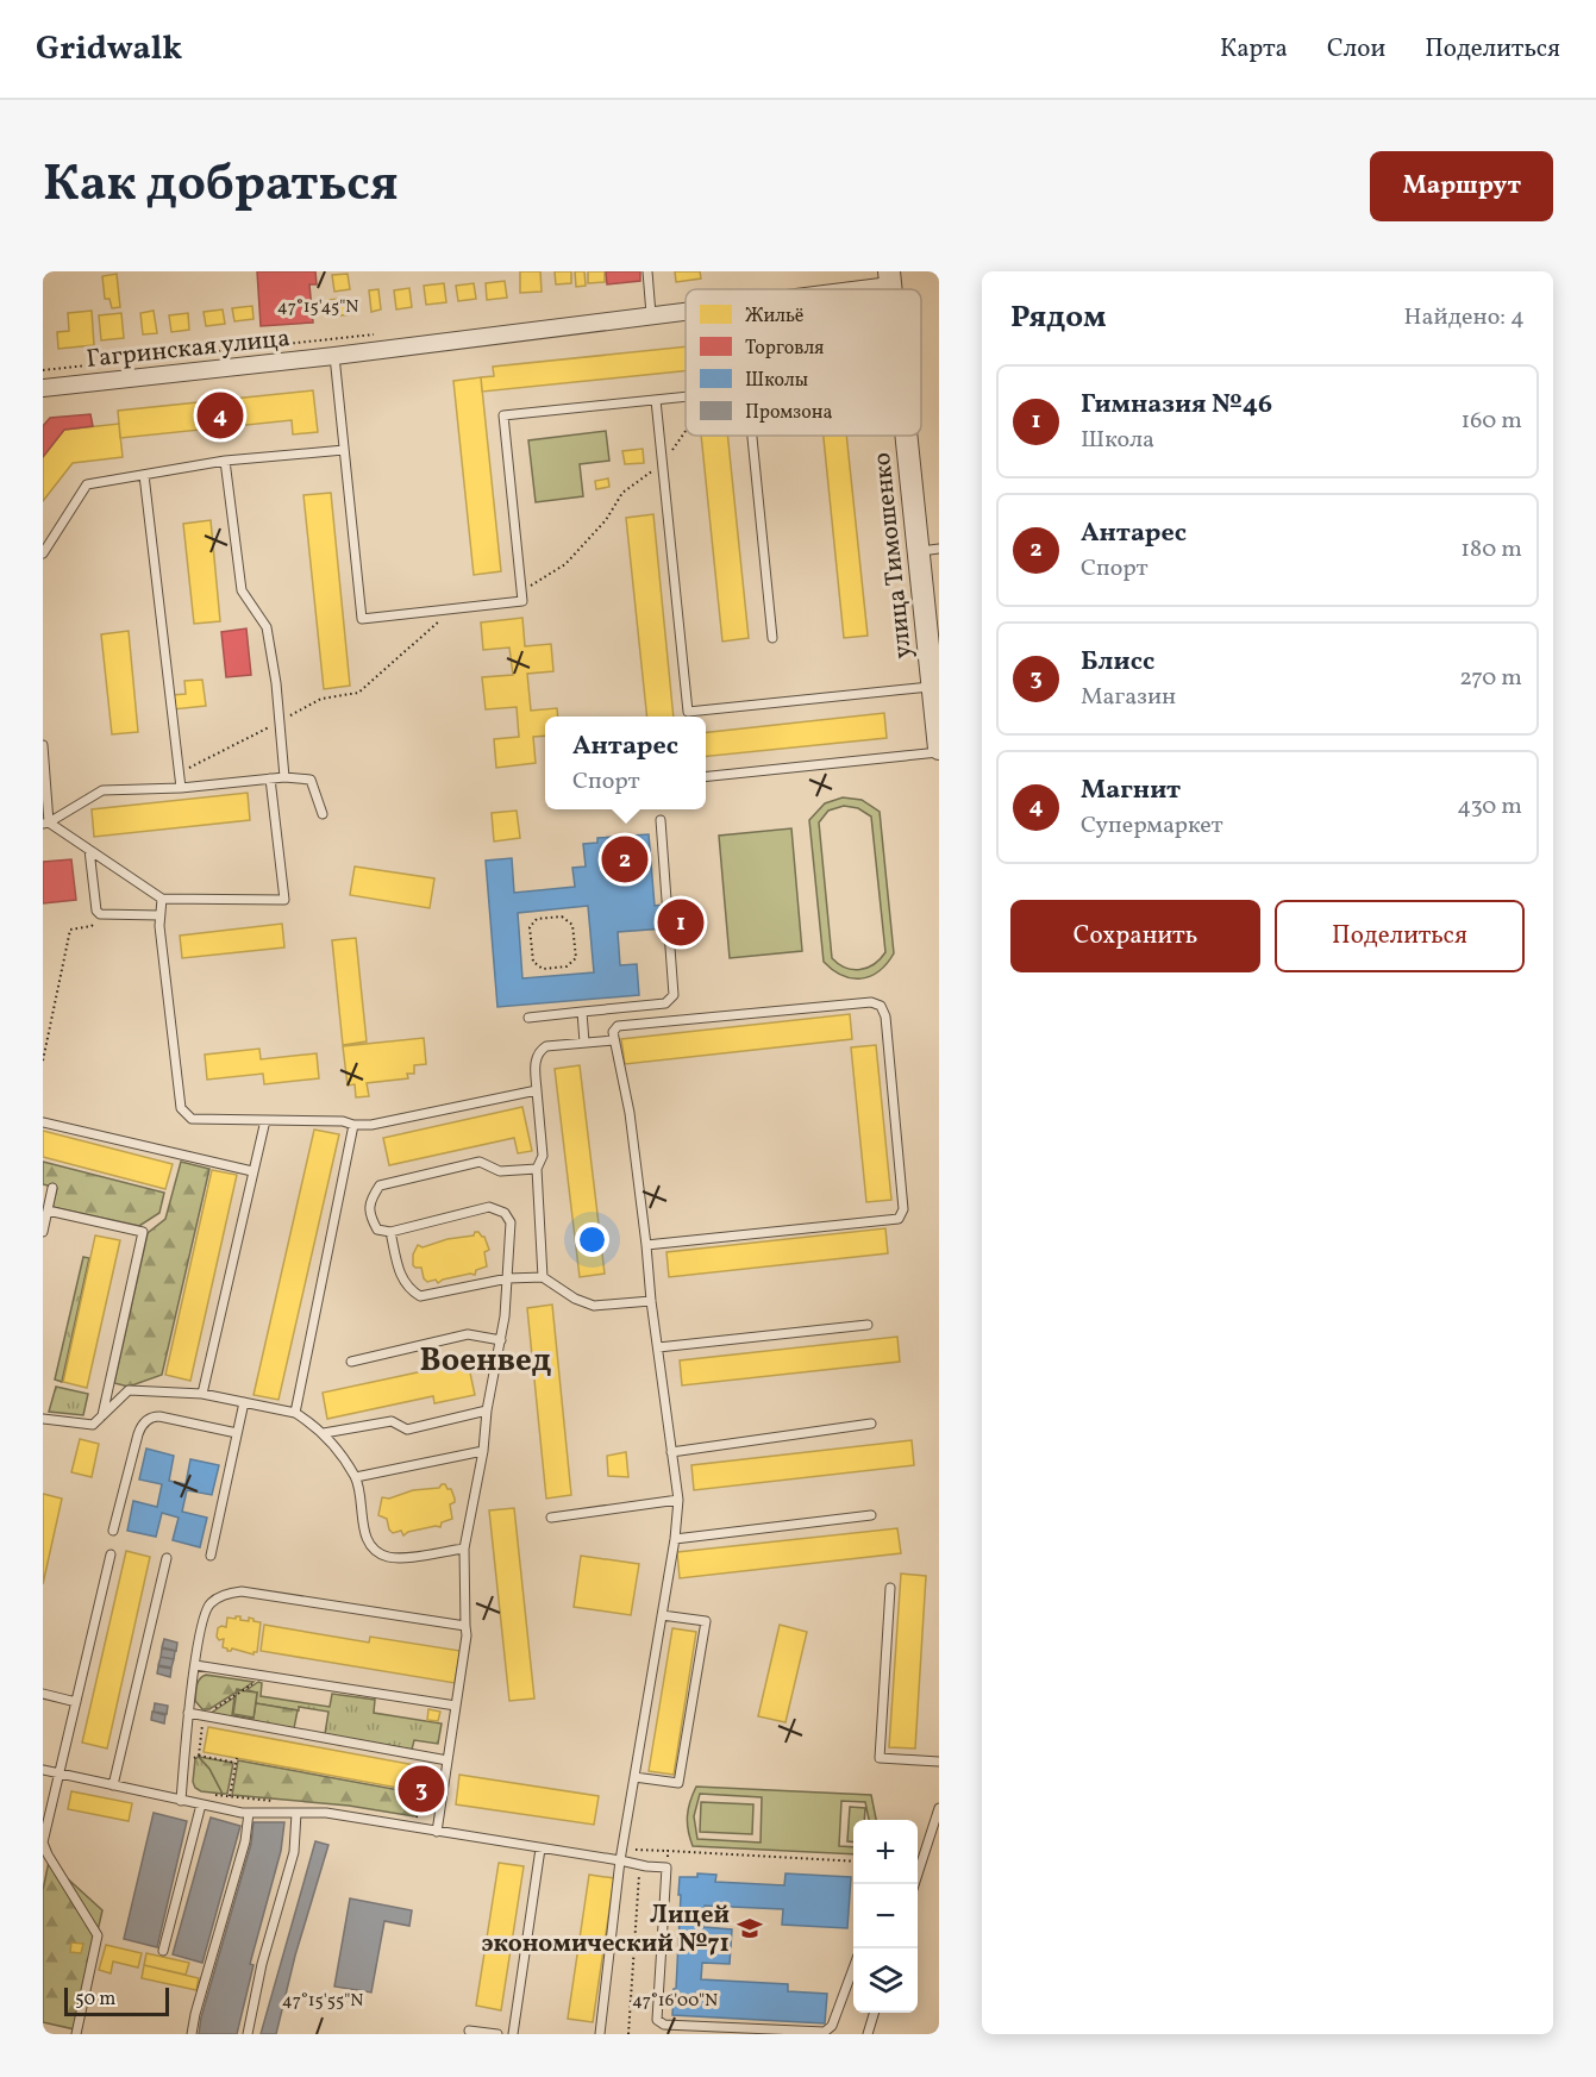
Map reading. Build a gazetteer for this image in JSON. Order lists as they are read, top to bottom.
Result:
{
  "streets": {
    "street": ["Гагринская улица", "улица Тимошенко"]
  },
  "districts": ["Военвед"],
  "places": {
    "school or university": ["Лицей экономический №71"]
  },
  "legend": [
    "Жильё",
    "Торговля",
    "Школы",
    "Промзона"
  ],
  "scale_bar": "50 m",
  "page": {
    "header": "Gridwalk",
    "nav": ["Карта", "Слои", "Поделиться"],
    "title": "Как добраться",
    "buttons": [
      "Маршрут",
      ["Сохранить", "Поделиться"]
    ],
    "heading": ["Рядом", "Найдено: 4"],
    "list": [
      {
        "mark": "1",
        "name": "Гимназия №46",
        "note": "Школа",
        "value": "160 m"
      },
      {
        "mark": "2",
        "name": "Антарес",
        "note": "Спорт",
        "value": "180 m"
      },
      {
        "mark": "3",
        "name": "Блисс",
        "note": "Магазин",
        "value": "270 m"
      },
      {
        "mark": "4",
        "name": "Магнит",
        "note": "Супермаркет",
        "value": "430 m"
      }
    ],
    "pins": [
      "4",
      "2",
      "1",
      "3"
    ],
    "popup": ["Антарес", "Спорт"],
    "map_buttons": ["+", "−"],
    "scale": "50 m"
  },
  "coordinates": ["47°15'45\"N", "47°15'55\"N", "47°16'00\"N"]
}
